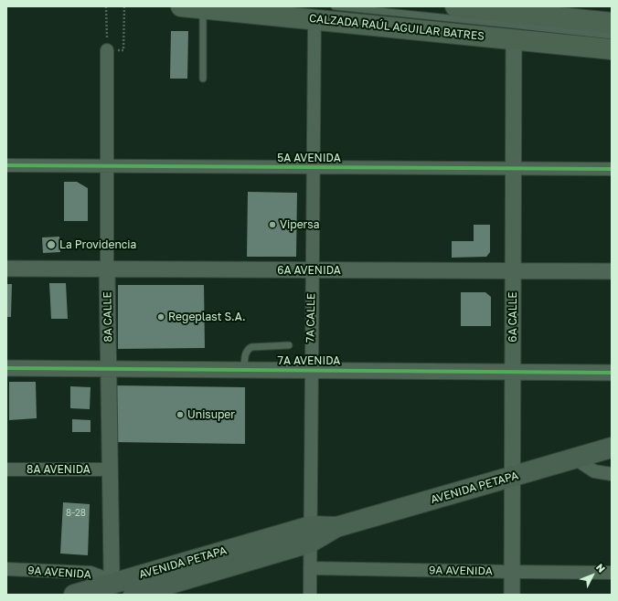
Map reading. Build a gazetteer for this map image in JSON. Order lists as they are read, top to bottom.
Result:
{
  "streets": {
    "highway": ["CALZADA RAÚL AGUILAR BATRES"],
    "main road": ["AVENIDA PETAPA"],
    "street": [
      "5A AVENIDA",
      "6A AVENIDA",
      "8A CALLE",
      "6A CALLE",
      "7A CALLE",
      "7A AVENIDA",
      "8A AVENIDA",
      "9A AVENIDA"
    ]
  },
  "crossings": [
    ["CALZADA RAÚL AGUILAR BATRES", "6A CALLE"],
    ["CALZADA RAÚL AGUILAR BATRES", "7A CALLE"],
    ["5A AVENIDA", "8A CALLE"],
    ["5A AVENIDA", "6A CALLE"],
    ["5A AVENIDA", "7A CALLE"],
    ["6A AVENIDA", "8A CALLE"],
    ["6A AVENIDA", "6A CALLE"],
    ["6A AVENIDA", "7A CALLE"],
    ["8A CALLE", "7A AVENIDA"],
    ["8A CALLE", "8A AVENIDA"],
    ["8A CALLE", "AVENIDA PETAPA"],
    ["8A CALLE", "9A AVENIDA"],
    ["6A CALLE", "7A AVENIDA"],
    ["6A CALLE", "AVENIDA PETAPA"],
    ["6A CALLE", "9A AVENIDA"],
    ["7A CALLE", "7A AVENIDA"],
    ["7A CALLE", "AVENIDA PETAPA"],
    ["7A CALLE", "9A AVENIDA"],
    ["AVENIDA PETAPA", "9A AVENIDA"]
  ],
  "places": [
    "Vipersa",
    "La Providencia",
    "Regeplast S.A.",
    "Unisuper"
  ],
  "house_numbers": ["8-28"],
  "north": "top right"
}
